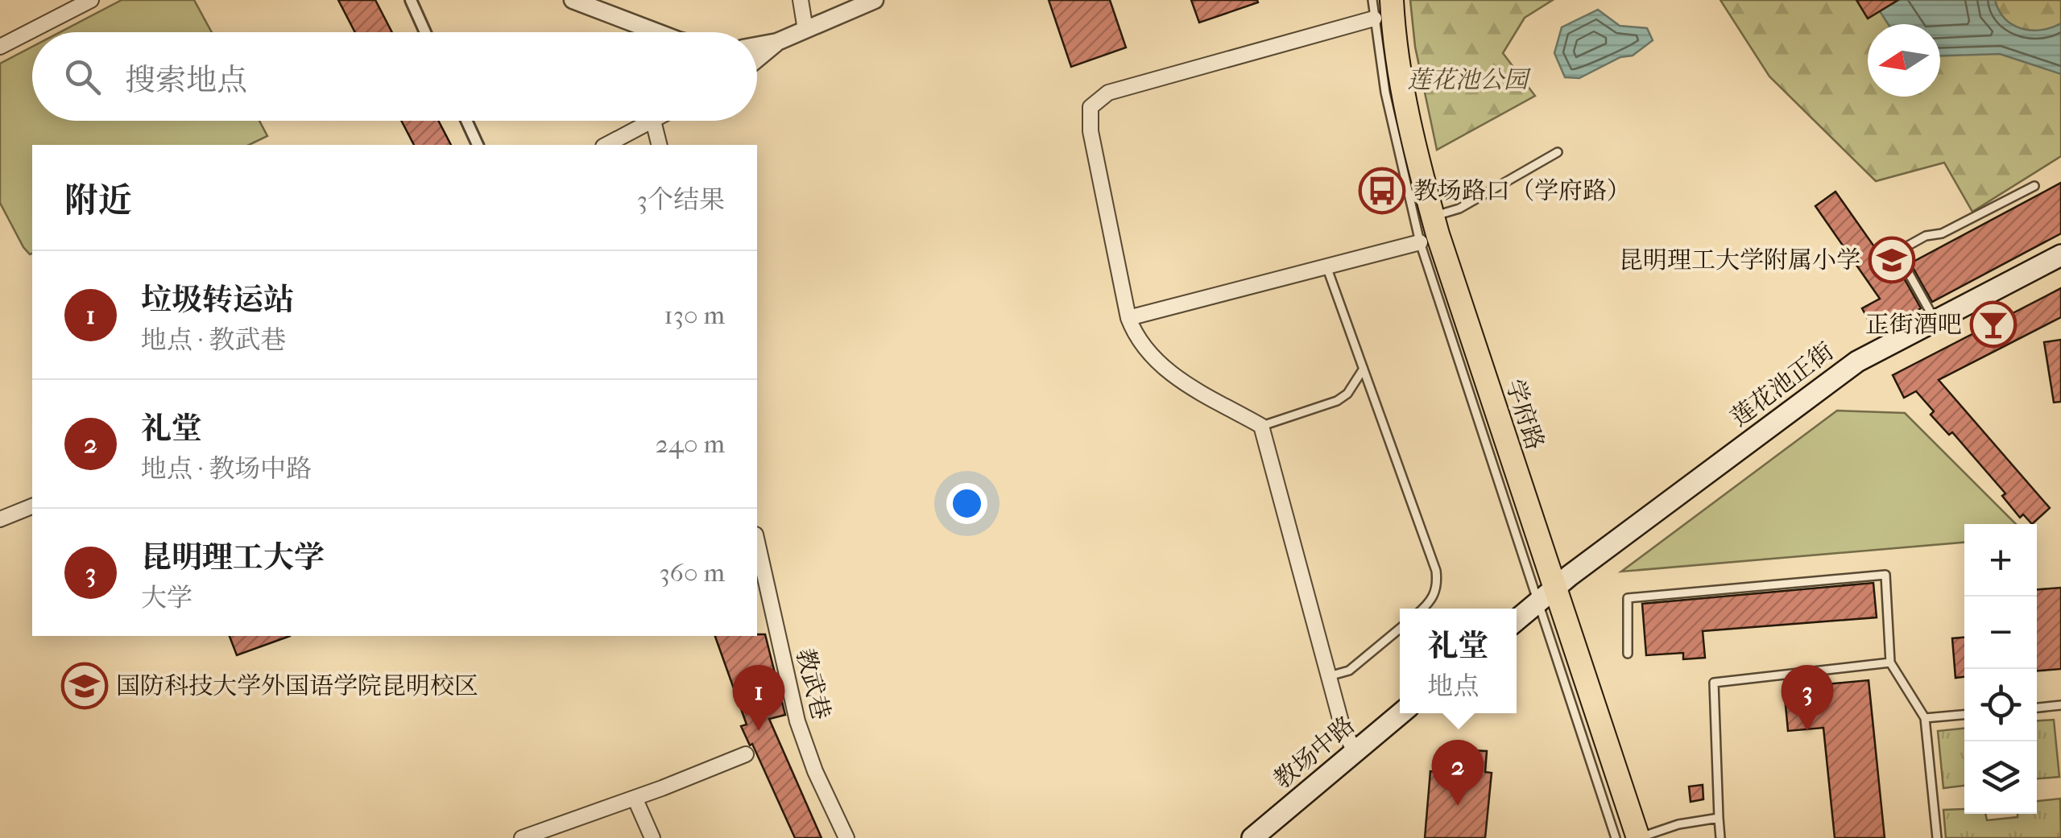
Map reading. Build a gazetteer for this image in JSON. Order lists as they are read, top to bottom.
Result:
{
  "streets": {
    "main road": ["莲花池正街", "学府路", "教场中路"],
    "street": ["教武巷"]
  },
  "crossings": [
    ["莲花池正街", "学府路"]
  ],
  "parks": ["莲花池公园"],
  "places": {
    "bus stop": ["教场路口（学府路）"],
    "school or university": ["昆明理工大学附属小学", "国防科技大学外国语学院昆明校区"],
    "bar": ["正街酒吧"]
  },
  "north": "left",
  "page": {
    "search": "搜索地点",
    "heading": ["附近", "3个结果"],
    "list": [
      {
        "mark": "1",
        "name": "垃圾转运站",
        "note": "地点 · 教武巷",
        "value": "130 m"
      },
      {
        "mark": "2",
        "name": "礼堂",
        "note": "地点 · 教场中路",
        "value": "240 m"
      },
      {
        "mark": "3",
        "name": "昆明理工大学",
        "note": "大学",
        "value": "360 m"
      }
    ],
    "map_buttons": ["+", "−"],
    "popup": ["礼堂", "地点"],
    "pins": ["1", "3", "2"]
  }
}
